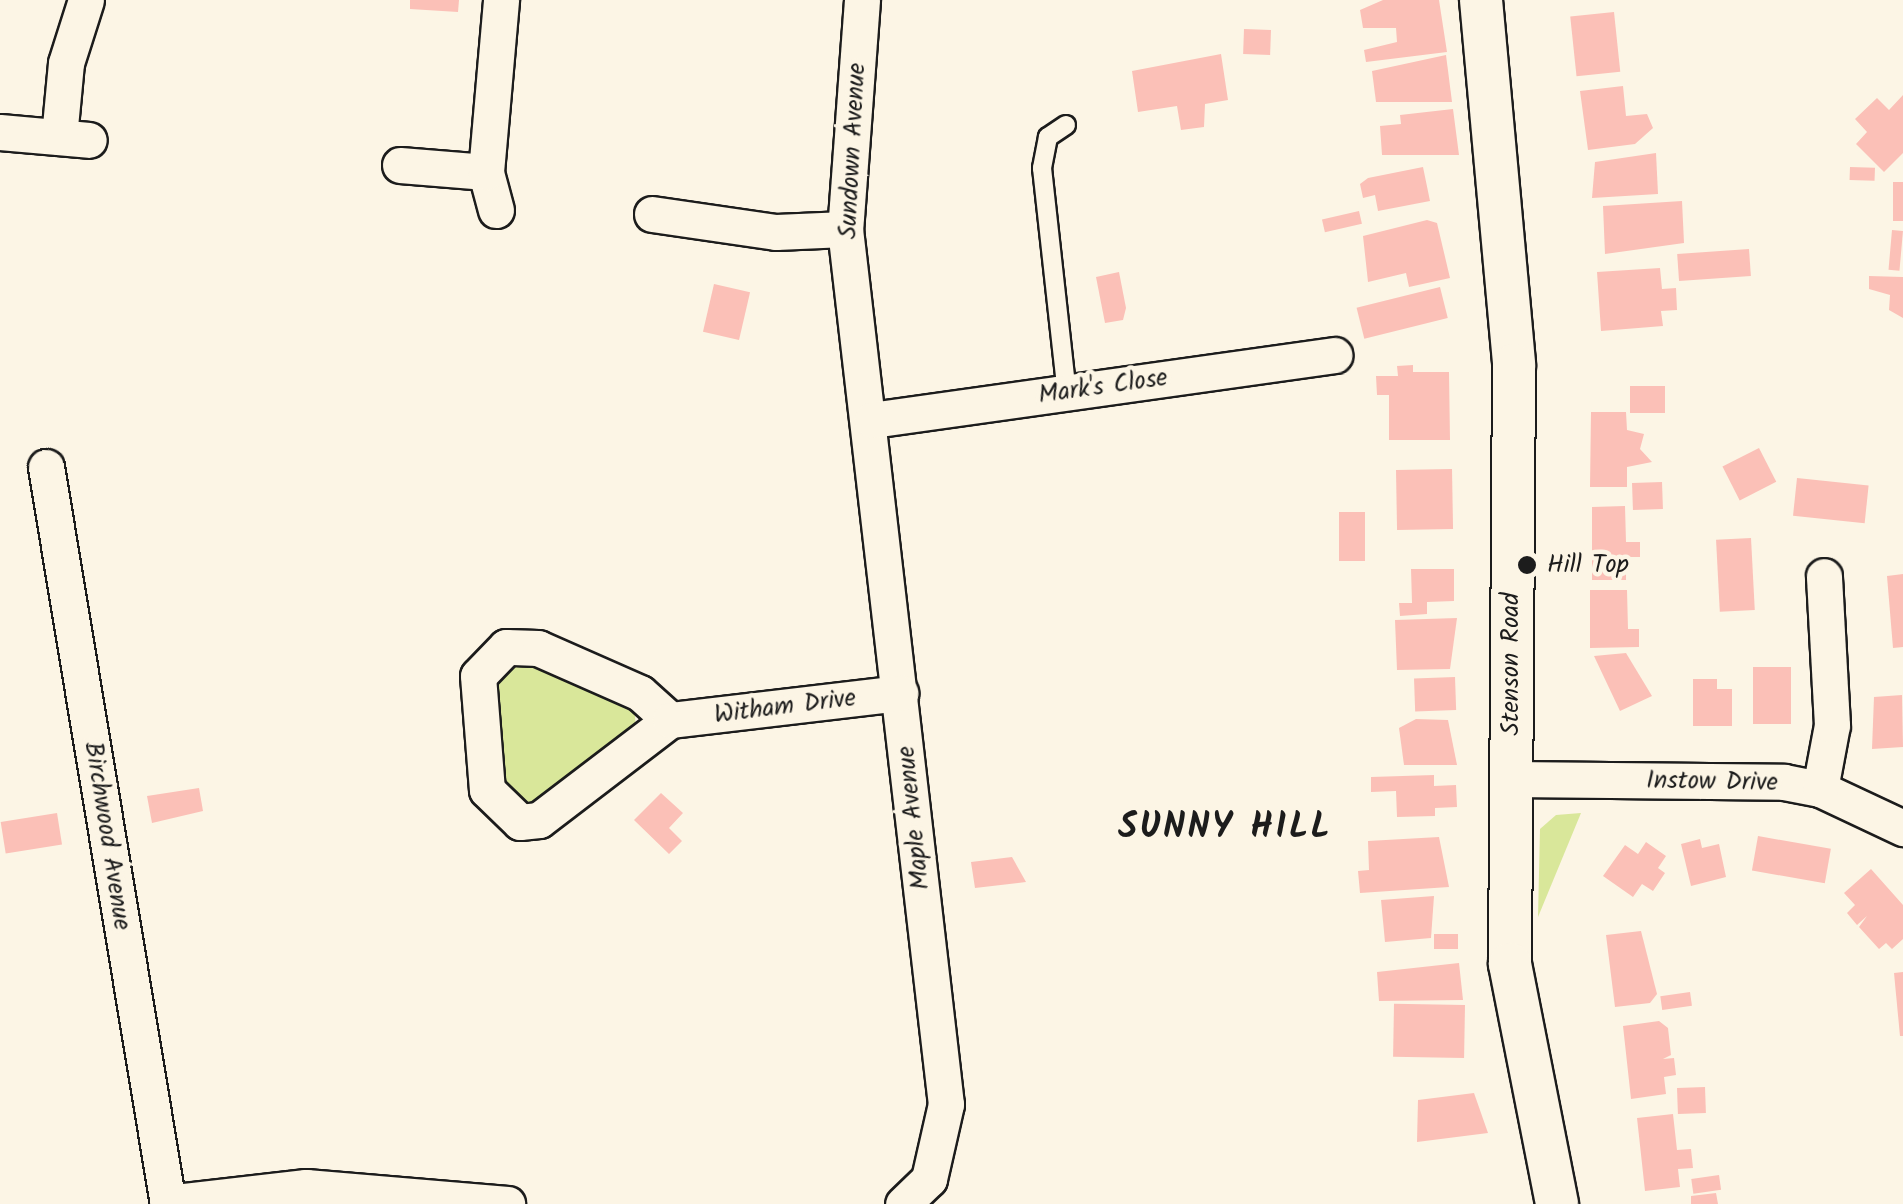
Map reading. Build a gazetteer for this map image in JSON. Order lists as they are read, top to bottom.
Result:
{
  "streets": {
    "street": [
      "Sundown Avenue",
      "Mark's Close",
      "Stenson Road",
      "Witham Drive",
      "Instow Drive",
      "Maple Avenue",
      "Birchwood Avenue"
    ]
  },
  "crossings": [
    ["Sundown Avenue", "Mark's Close"],
    ["Sundown Avenue", "Maple Avenue"],
    ["Mark's Close", "Maple Avenue"],
    ["Stenson Road", "Instow Drive"],
    ["Witham Drive", "Maple Avenue"]
  ],
  "districts": ["SUNNY HILL"],
  "places": ["Hill Top"]
}
